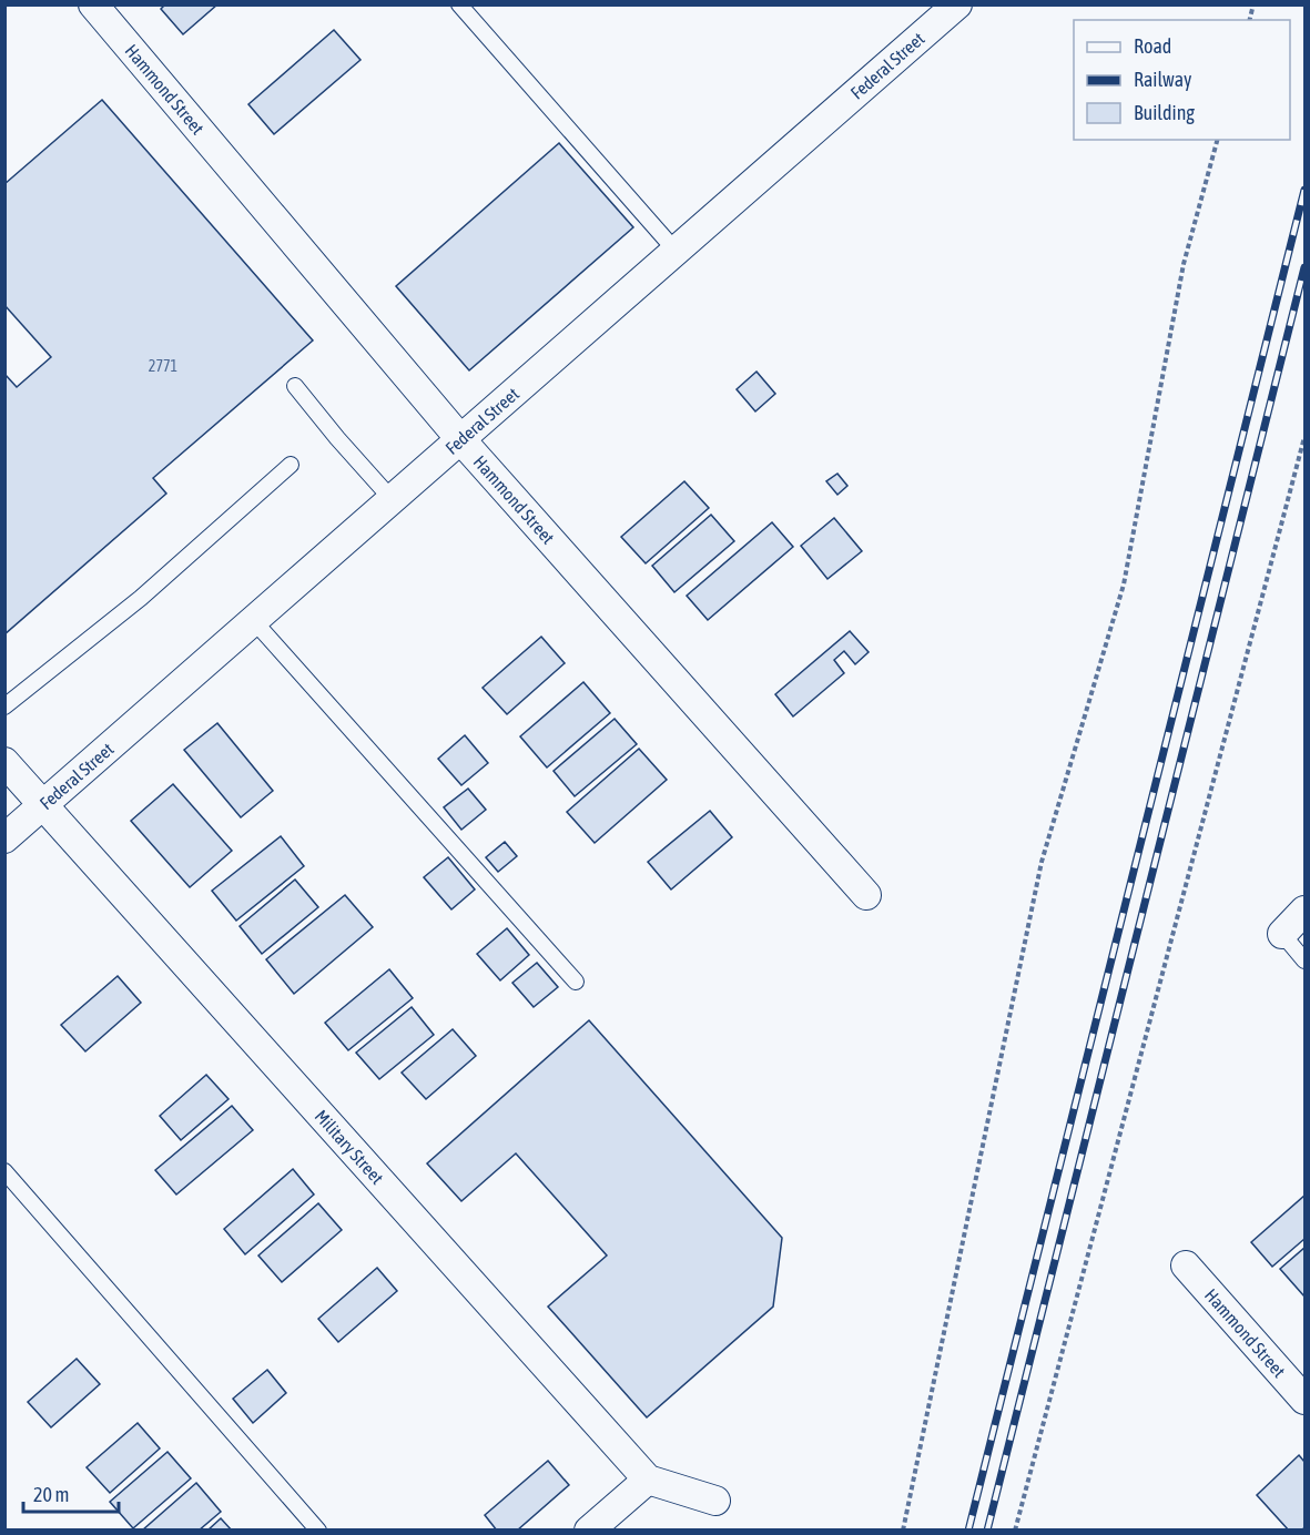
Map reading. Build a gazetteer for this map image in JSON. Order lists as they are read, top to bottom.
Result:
{
  "streets": {
    "street": ["Federal Street", "Hammond Street", "Military Street"]
  },
  "crossings": [
    ["Federal Street", "Hammond Street"],
    ["Federal Street", "Military Street"]
  ],
  "house_numbers": ["2771"],
  "legend": ["Road", "Railway", "Building"],
  "scale_bar": "20 m"
}
